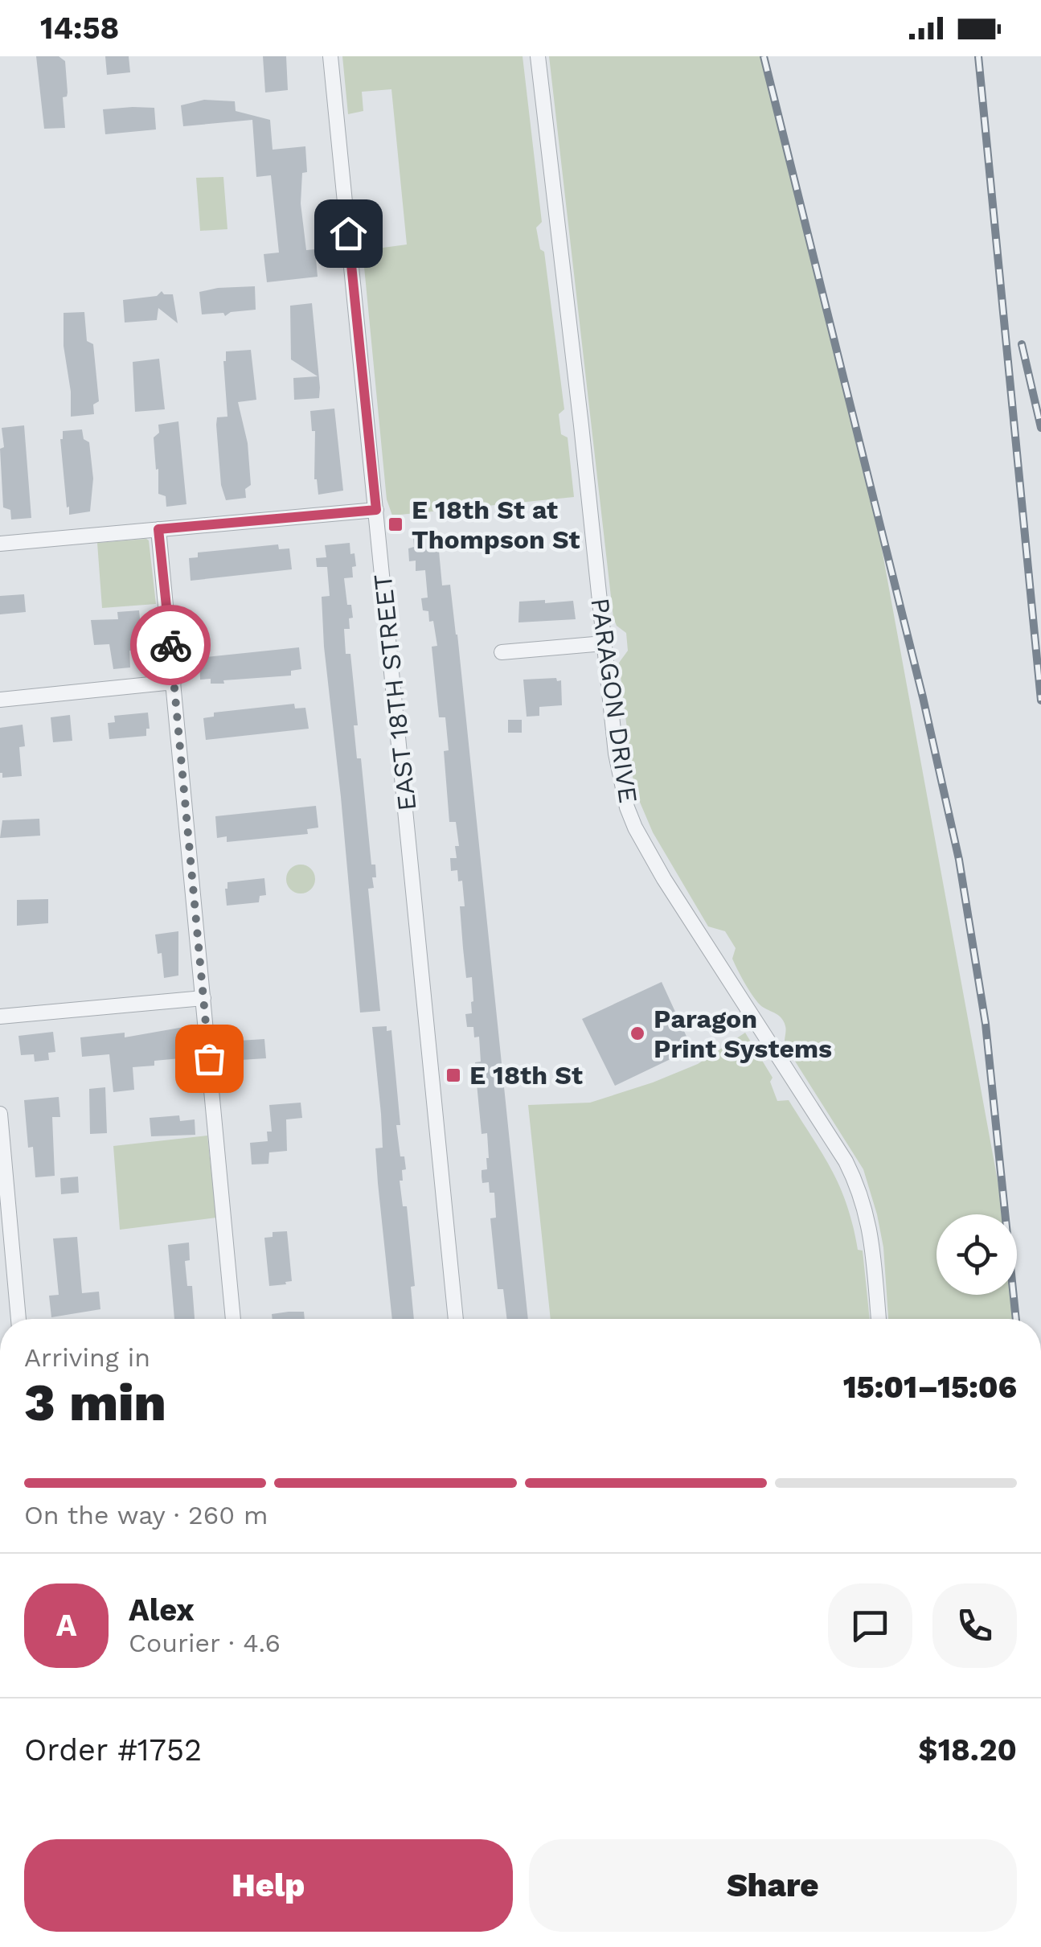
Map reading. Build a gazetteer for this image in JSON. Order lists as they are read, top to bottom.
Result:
{
  "streets": {
    "street": ["EAST 18TH STREET", "PARAGON DRIVE"]
  },
  "places": {
    "transit": ["E 18th St at Thompson St", "E 18th St"],
    "other": ["Paragon Print Systems"]
  },
  "page": {
    "status": "14:58",
    "heading": ["3 min", "Arriving in", "15:01–15:06"],
    "panel": [
      "Alex",
      "Courier · 4.6",
      "Order #1752",
      "$18.20"
    ],
    "bar": "On the way · 260 m",
    "round": "A",
    "buttons": ["Help", "Share"]
  }
}
